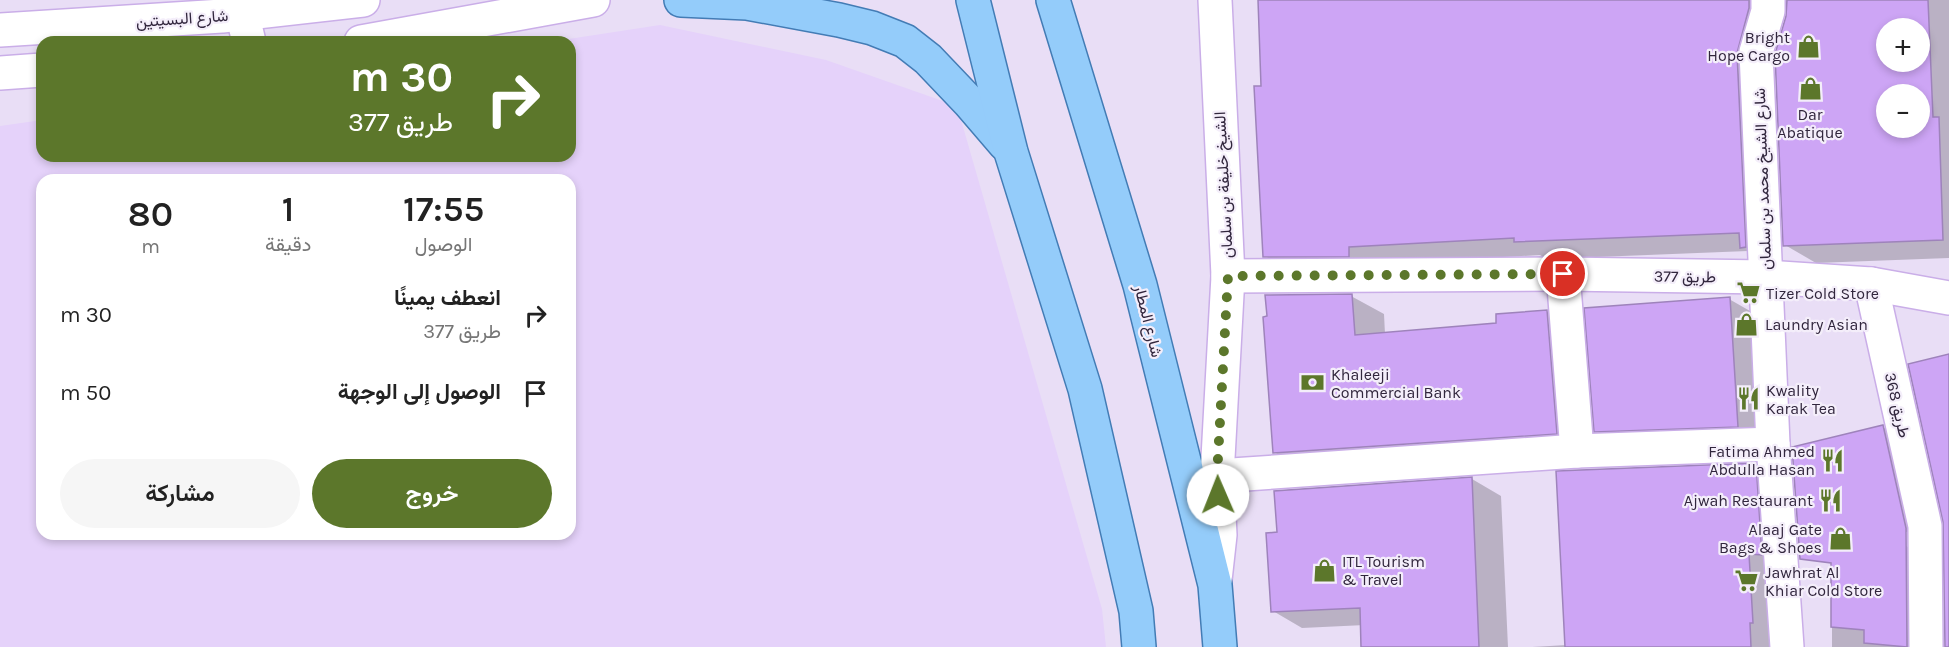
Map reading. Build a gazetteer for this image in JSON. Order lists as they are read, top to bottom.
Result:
{
  "streets": {
    "main road": ["شارع المطار"],
    "street": [
      "شارع البسيتين",
      "شارع الشيخ محمد بن سلمان",
      "الشيخ خليفة بن سلمان",
      "طريق 377",
      "طريق 368"
    ]
  },
  "crossings": [
    ["شارع الشيخ محمد بن سلمان", "طريق 377"],
    ["الشيخ خليفة بن سلمان", "طريق 377"],
    ["الشيخ خليفة بن سلمان", "شارع المطار"],
    ["طريق 377", "طريق 368"]
  ],
  "places": {
    "shop": [
      "Bright Hope Cargo",
      "Dar Abatique",
      "Laundry Asian",
      "Alaaj Gate Bags & Shoes",
      "ITL Tourism & Travel"
    ],
    "supermarket": ["Tizer Cold Store", "Jawhrat Al Khiar Cold Store"],
    "bank": ["Khaleeji Commercial Bank"],
    "restaurant": ["Kwality Karak Tea", "Fatima Ahmed Abdulla Hasan", "Ajwah Restaurant"]
  },
  "page": {
    "map_buttons": ["+", "−"],
    "turn": ["30 m", "طريق 377"],
    "eta": [
      "17:55",
      "الوصول",
      "1",
      "دقيقة",
      "80",
      "m"
    ],
    "list": [
      {
        "name": "انعطف يمينًا",
        "note": "طريق 377",
        "value": "30 m"
      },
      {
        "name": "الوصول إلى الوجهة",
        "value": "50 m"
      }
    ],
    "buttons": ["خروج", "مشاركة"]
  }
}
